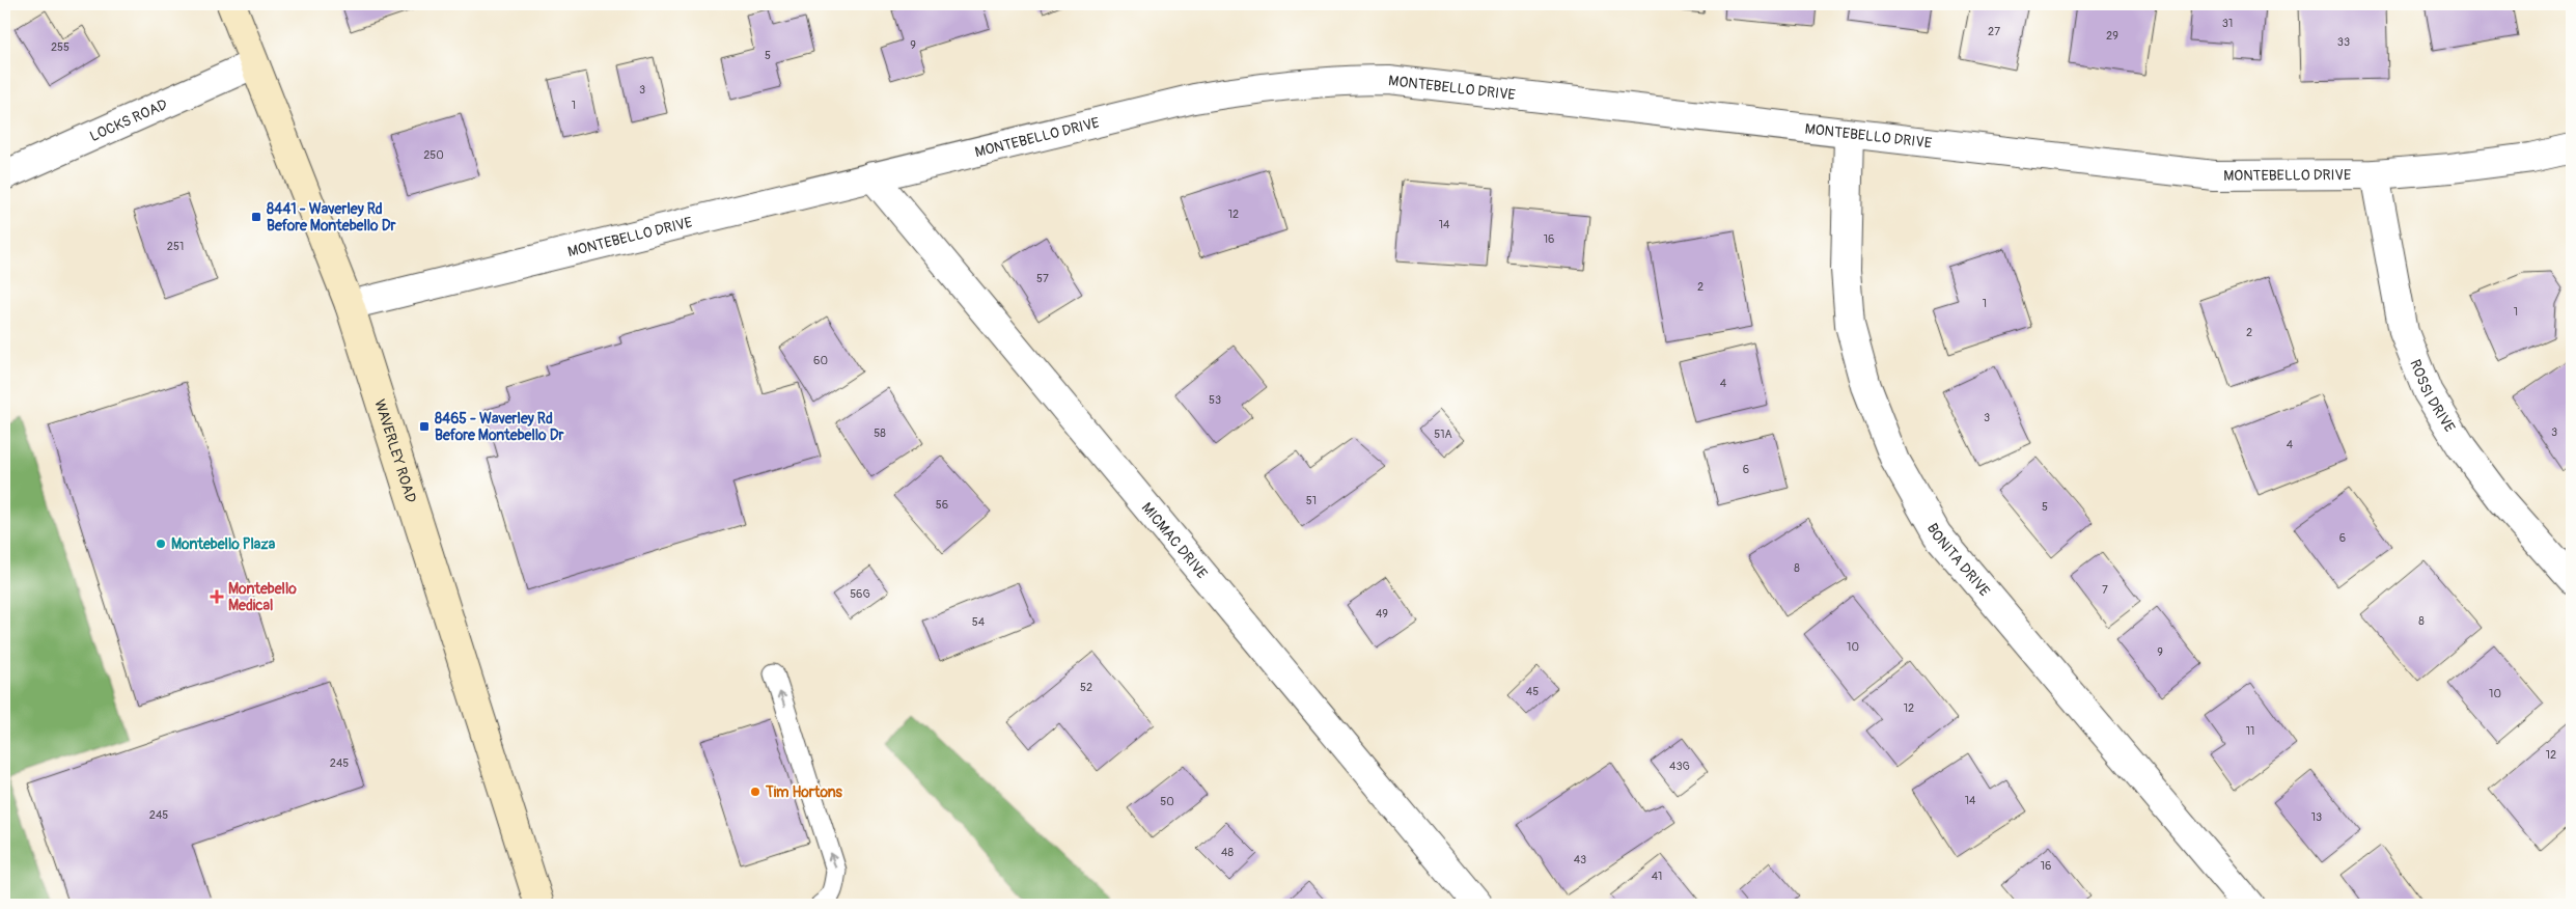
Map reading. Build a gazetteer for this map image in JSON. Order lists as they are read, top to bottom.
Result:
{
  "streets": {
    "main road": ["WAVERLEY ROAD"],
    "street": [
      "MONTEBELLO DRIVE",
      "LOCKS ROAD",
      "ROSSI DRIVE",
      "MICMAC DRIVE",
      "BONITA DRIVE"
    ]
  },
  "crossings": [
    ["MONTEBELLO DRIVE", "ROSSI DRIVE"],
    ["MONTEBELLO DRIVE", "WAVERLEY ROAD"],
    ["MONTEBELLO DRIVE", "MICMAC DRIVE"],
    ["MONTEBELLO DRIVE", "BONITA DRIVE"],
    ["LOCKS ROAD", "WAVERLEY ROAD"]
  ],
  "places": {
    "transit": ["8441 - Waverley Rd Before Montebello Dr", "8465 - Waverley Rd Before Montebello Dr"],
    "other": ["Montebello Plaza", "Tim Hortons"],
    "health": ["Montebello Medical"]
  },
  "house_numbers": [
    "31",
    "27",
    "29",
    "33",
    "9",
    "255",
    "5",
    "3",
    "1",
    "250",
    "12",
    "14",
    "16",
    "251",
    "57",
    "2",
    "1",
    "1",
    "2",
    "60",
    "4",
    "53",
    "3",
    "3",
    "58",
    "51A",
    "4",
    "6",
    "51",
    "56",
    "5",
    "6",
    "8",
    "7",
    "56G",
    "49",
    "8",
    "54",
    "10",
    "9",
    "52",
    "45",
    "10",
    "12",
    "11",
    "12",
    "245",
    "43G",
    "14",
    "50",
    "245",
    "13",
    "48",
    "43",
    "16",
    "41"
  ]
}
